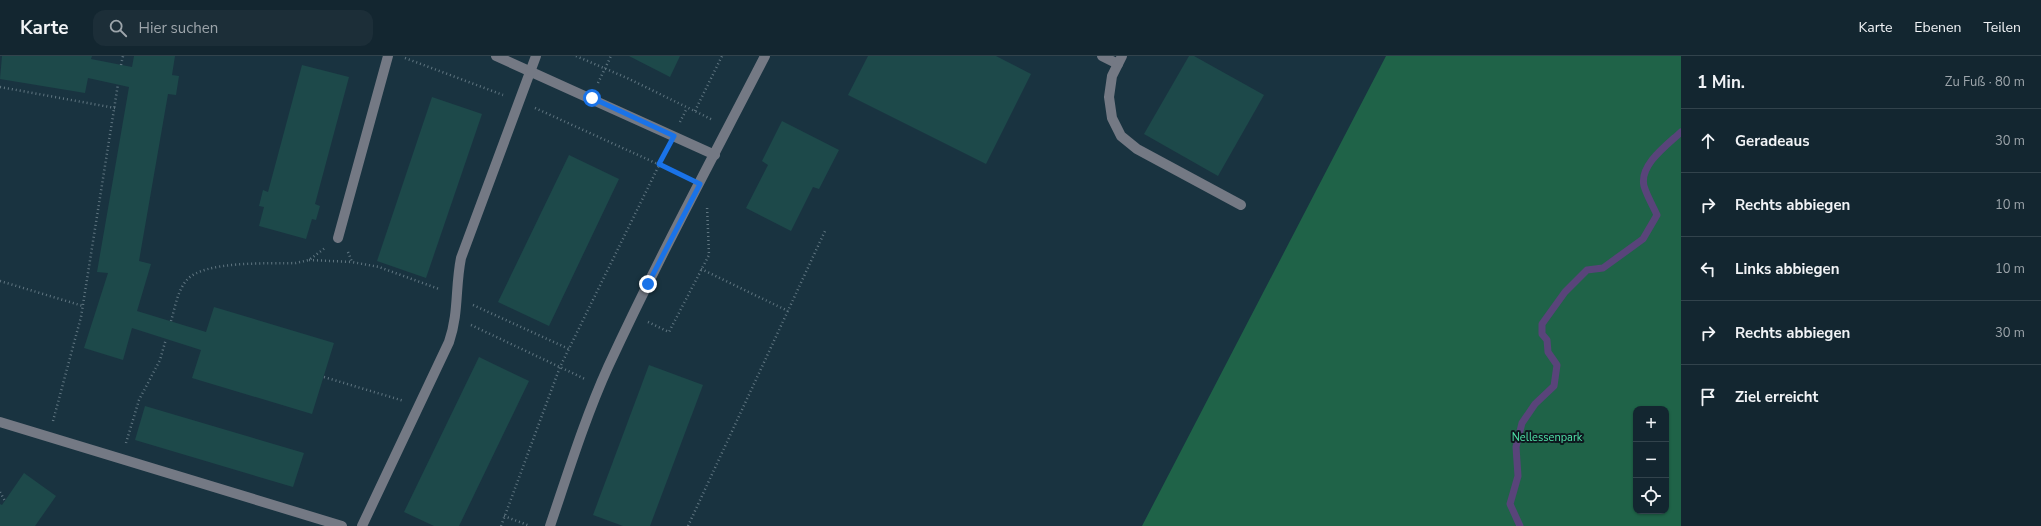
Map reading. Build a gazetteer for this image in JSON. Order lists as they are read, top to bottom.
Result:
{
  "parks": ["Nellessenpark"],
  "page": {
    "header": "Karte",
    "search": "Hier suchen",
    "nav": ["Karte", "Ebenen", "Teilen"],
    "heading": ["1 Min.", "Zu Fuß · 80 m"],
    "list": [
      ["Geradeaus", "30 m"],
      ["Rechts abbiegen", "10 m"],
      ["Links abbiegen", "10 m"],
      ["Rechts abbiegen", "30 m"],
      "Ziel erreicht"
    ],
    "map_buttons": ["+", "−"]
  }
}
